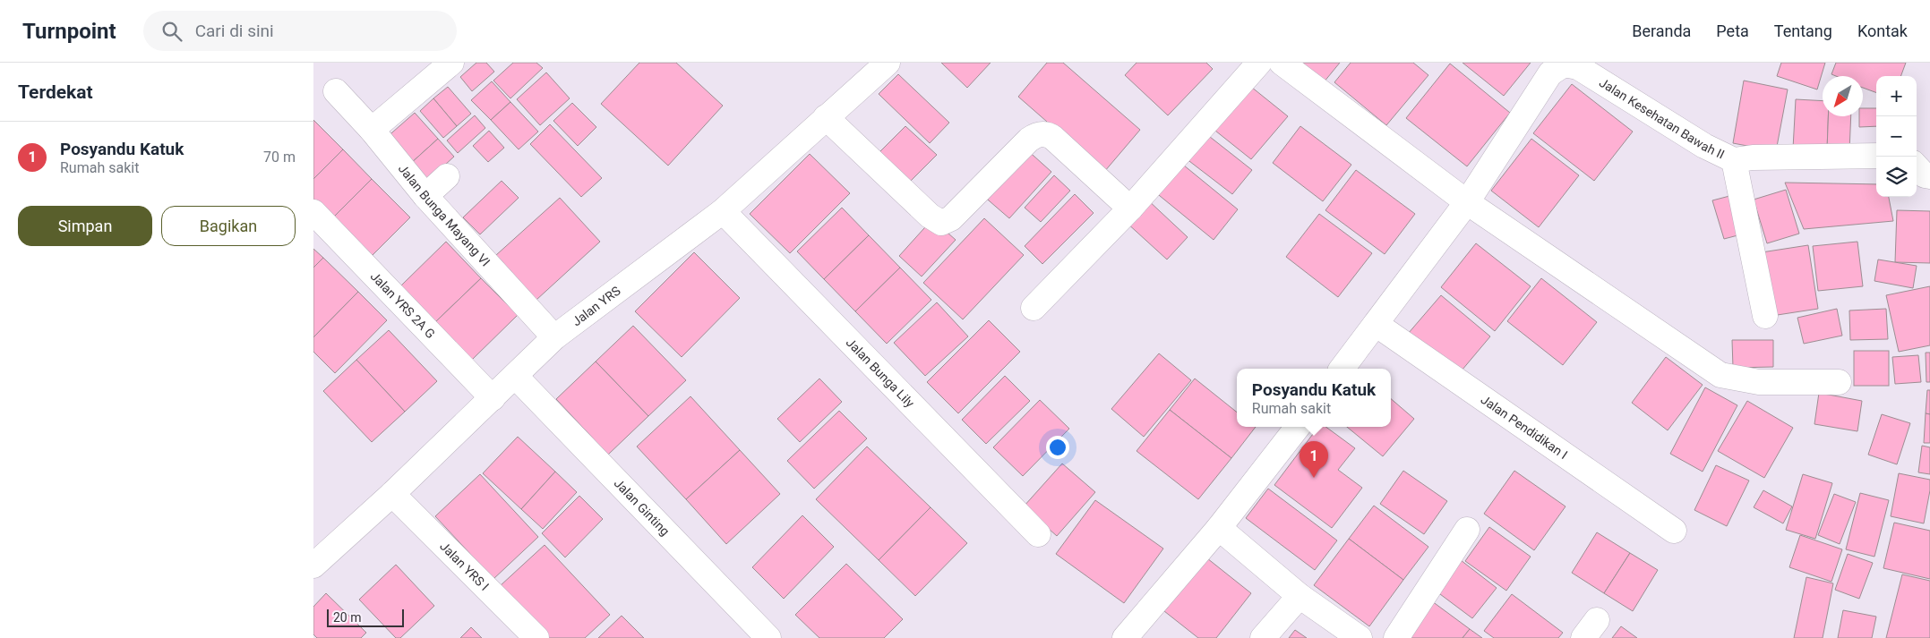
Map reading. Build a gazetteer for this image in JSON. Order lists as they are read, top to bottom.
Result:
{
  "streets": {
    "street": [
      "Jalan Kesehatan Bawah II",
      "Jalan Bunga Mayang VI",
      "Jalan YRS 2A G",
      "Jalan YRS",
      "Jalan Bunga Lily",
      "Jalan Pendidikan I",
      "Jalan Ginting",
      "Jalan YRS I"
    ]
  },
  "crossings": [
    ["Jalan Kesehatan Bawah II", "Jalan Pendidikan I"],
    ["Jalan Bunga Mayang VI", "Jalan YRS"],
    ["Jalan YRS 2A G", "Jalan YRS"],
    ["Jalan YRS", "Jalan Bunga Lily"],
    ["Jalan YRS", "Jalan Ginting"],
    ["Jalan YRS", "Jalan YRS I"]
  ],
  "scale_bar": "20 m",
  "north": "bottom left",
  "page": {
    "header": "Turnpoint",
    "search": "Cari di sini",
    "nav": [
      "Beranda",
      "Peta",
      "Tentang",
      "Kontak"
    ],
    "heading": "Terdekat",
    "map_buttons": ["+", "−"],
    "list": [
      {
        "mark": "1",
        "name": "Posyandu Katuk",
        "note": "Rumah sakit",
        "value": "70 m"
      }
    ],
    "buttons": ["Simpan", "Bagikan"],
    "popup": ["Posyandu Katuk", "Rumah sakit"],
    "pins": "1",
    "scale": "20 m"
  }
}
